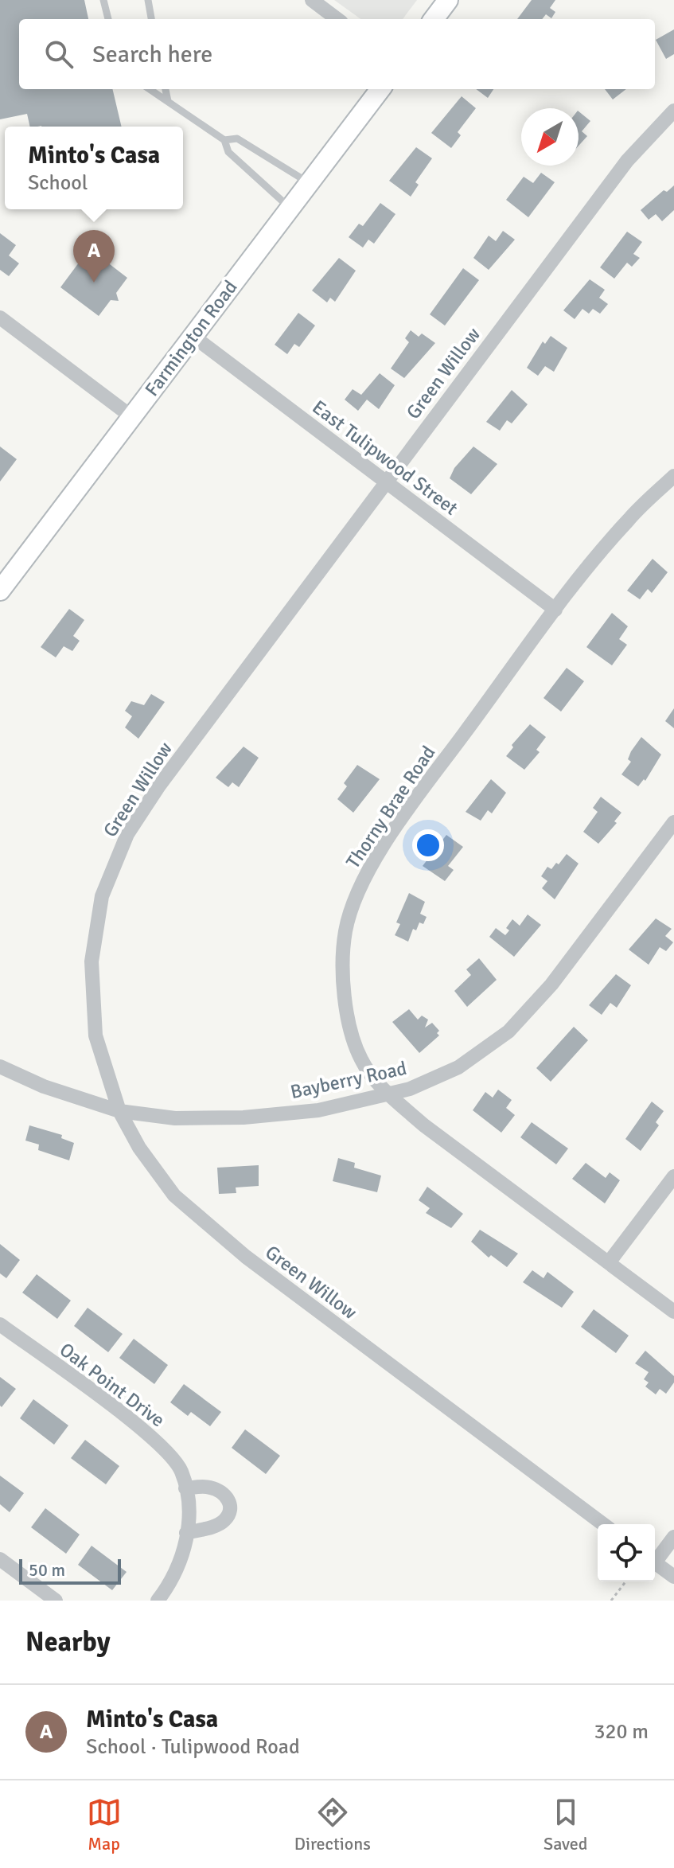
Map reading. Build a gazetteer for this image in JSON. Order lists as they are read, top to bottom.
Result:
{
  "streets": {
    "street": [
      "Farmington Road",
      "Green Willow",
      "East Tulipwood Street",
      "Thorny Brae Road",
      "Bayberry Road",
      "Oak Point Drive"
    ]
  },
  "crossings": [
    ["Farmington Road", "East Tulipwood Street"],
    ["Green Willow", "East Tulipwood Street"],
    ["Green Willow", "Bayberry Road"],
    ["East Tulipwood Street", "Thorny Brae Road"],
    ["Thorny Brae Road", "Bayberry Road"]
  ],
  "scale_bar": "50 m",
  "north": "bottom left",
  "page": {
    "search": "Search here",
    "popup": ["Minto's Casa", "School"],
    "pins": "A",
    "scale": "50 m",
    "heading": "Nearby",
    "list": [
      {
        "mark": "A",
        "name": "Minto's Casa",
        "note": "School · Tulipwood Road",
        "value": "320 m"
      }
    ],
    "nav": ["Map", "Directions", "Saved"]
  }
}
